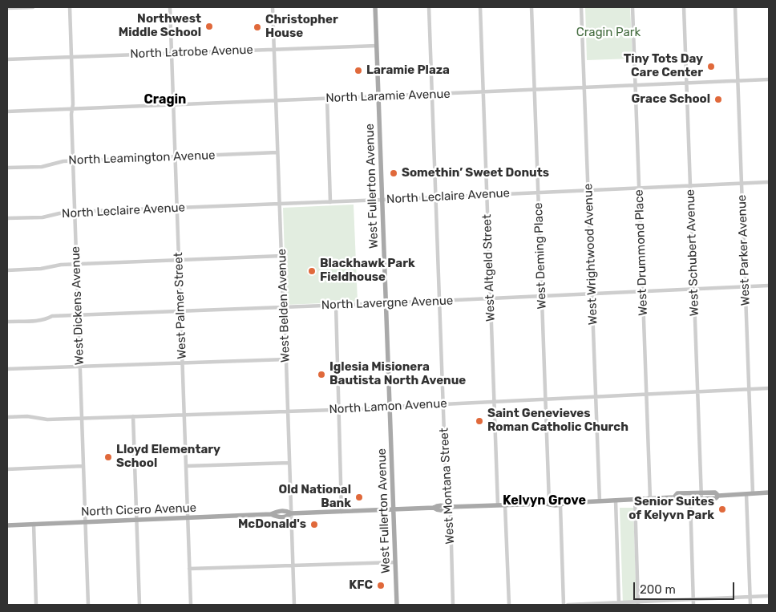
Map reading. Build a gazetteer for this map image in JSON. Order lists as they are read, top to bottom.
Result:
{
  "streets": {
    "main road": ["West Fullerton Avenue", "North Cicero Avenue"],
    "street": [
      "North Latrobe Avenue",
      "North Laramie Avenue",
      "North Leamington Avenue",
      "North Leclaire Avenue",
      "West Parker Avenue",
      "West Drummond Place",
      "West Schubert Avenue",
      "West Wrightwood Avenue",
      "West Deming Place",
      "West Altgeld Street",
      "North Lavergne Avenue",
      "West Dickens Avenue",
      "West Palmer Street",
      "West Belden Avenue",
      "North Lamon Avenue",
      "West Montana Street"
    ]
  },
  "crossings": [
    ["North Latrobe Avenue", "West Fullerton Avenue"],
    ["North Latrobe Avenue", "West Dickens Avenue"],
    ["North Latrobe Avenue", "West Palmer Street"],
    ["North Latrobe Avenue", "West Belden Avenue"],
    ["North Laramie Avenue", "West Fullerton Avenue"],
    ["North Laramie Avenue", "West Parker Avenue"],
    ["North Laramie Avenue", "West Drummond Place"],
    ["North Laramie Avenue", "West Schubert Avenue"],
    ["North Laramie Avenue", "West Wrightwood Avenue"],
    ["North Laramie Avenue", "West Deming Place"],
    ["North Laramie Avenue", "West Altgeld Street"],
    ["North Laramie Avenue", "West Dickens Avenue"],
    ["North Laramie Avenue", "West Palmer Street"],
    ["North Laramie Avenue", "West Belden Avenue"],
    ["North Laramie Avenue", "West Montana Street"],
    ["North Leamington Avenue", "West Dickens Avenue"],
    ["North Leamington Avenue", "West Palmer Street"],
    ["North Leamington Avenue", "West Belden Avenue"],
    ["West Fullerton Avenue", "North Leclaire Avenue"],
    ["West Fullerton Avenue", "North Lavergne Avenue"],
    ["West Fullerton Avenue", "North Lamon Avenue"],
    ["West Fullerton Avenue", "North Cicero Avenue"],
    ["North Leclaire Avenue", "West Parker Avenue"],
    ["North Leclaire Avenue", "West Drummond Place"],
    ["North Leclaire Avenue", "West Schubert Avenue"],
    ["North Leclaire Avenue", "West Wrightwood Avenue"],
    ["North Leclaire Avenue", "West Deming Place"],
    ["North Leclaire Avenue", "West Altgeld Street"],
    ["North Leclaire Avenue", "West Dickens Avenue"],
    ["North Leclaire Avenue", "West Palmer Street"],
    ["North Leclaire Avenue", "West Belden Avenue"],
    ["North Leclaire Avenue", "West Montana Street"],
    ["West Parker Avenue", "North Lavergne Avenue"],
    ["West Parker Avenue", "North Lamon Avenue"],
    ["West Parker Avenue", "North Cicero Avenue"],
    ["West Drummond Place", "North Lavergne Avenue"],
    ["West Drummond Place", "North Lamon Avenue"],
    ["West Drummond Place", "North Cicero Avenue"],
    ["West Schubert Avenue", "North Lavergne Avenue"],
    ["West Schubert Avenue", "North Lamon Avenue"],
    ["West Schubert Avenue", "North Cicero Avenue"],
    ["West Wrightwood Avenue", "North Lavergne Avenue"],
    ["West Wrightwood Avenue", "North Lamon Avenue"],
    ["West Wrightwood Avenue", "North Cicero Avenue"],
    ["West Deming Place", "North Lavergne Avenue"],
    ["West Deming Place", "North Lamon Avenue"],
    ["West Deming Place", "North Cicero Avenue"],
    ["West Altgeld Street", "North Lavergne Avenue"],
    ["West Altgeld Street", "North Lamon Avenue"],
    ["West Altgeld Street", "North Cicero Avenue"],
    ["North Lavergne Avenue", "West Dickens Avenue"],
    ["North Lavergne Avenue", "West Palmer Street"],
    ["North Lavergne Avenue", "West Belden Avenue"],
    ["North Lavergne Avenue", "West Montana Street"],
    ["West Dickens Avenue", "North Lamon Avenue"],
    ["West Dickens Avenue", "North Cicero Avenue"],
    ["West Palmer Street", "North Lamon Avenue"],
    ["West Palmer Street", "North Cicero Avenue"],
    ["West Belden Avenue", "North Lamon Avenue"],
    ["West Belden Avenue", "North Cicero Avenue"],
    ["North Lamon Avenue", "West Montana Street"],
    ["West Montana Street", "North Cicero Avenue"]
  ],
  "districts": ["Cragin", "Kelvyn Grove"],
  "parks": ["Cragin Park"],
  "places": [
    "Northwest Middle School",
    "Christopher House",
    "Tiny Tots Day Care Center",
    "Laramie Plaza",
    "Grace School",
    "Somethin’ Sweet Donuts",
    "Blackhawk Park Fieldhouse",
    "Iglesia Misionera Bautista North Avenue",
    "Saint Genevieves Roman Catholic Church",
    "Lloyd Elementary School",
    "Old National Bank",
    "Senior Suites of Kelyvn Park",
    "McDonald's",
    "KFC"
  ],
  "scale_bar": "200 m"
}
